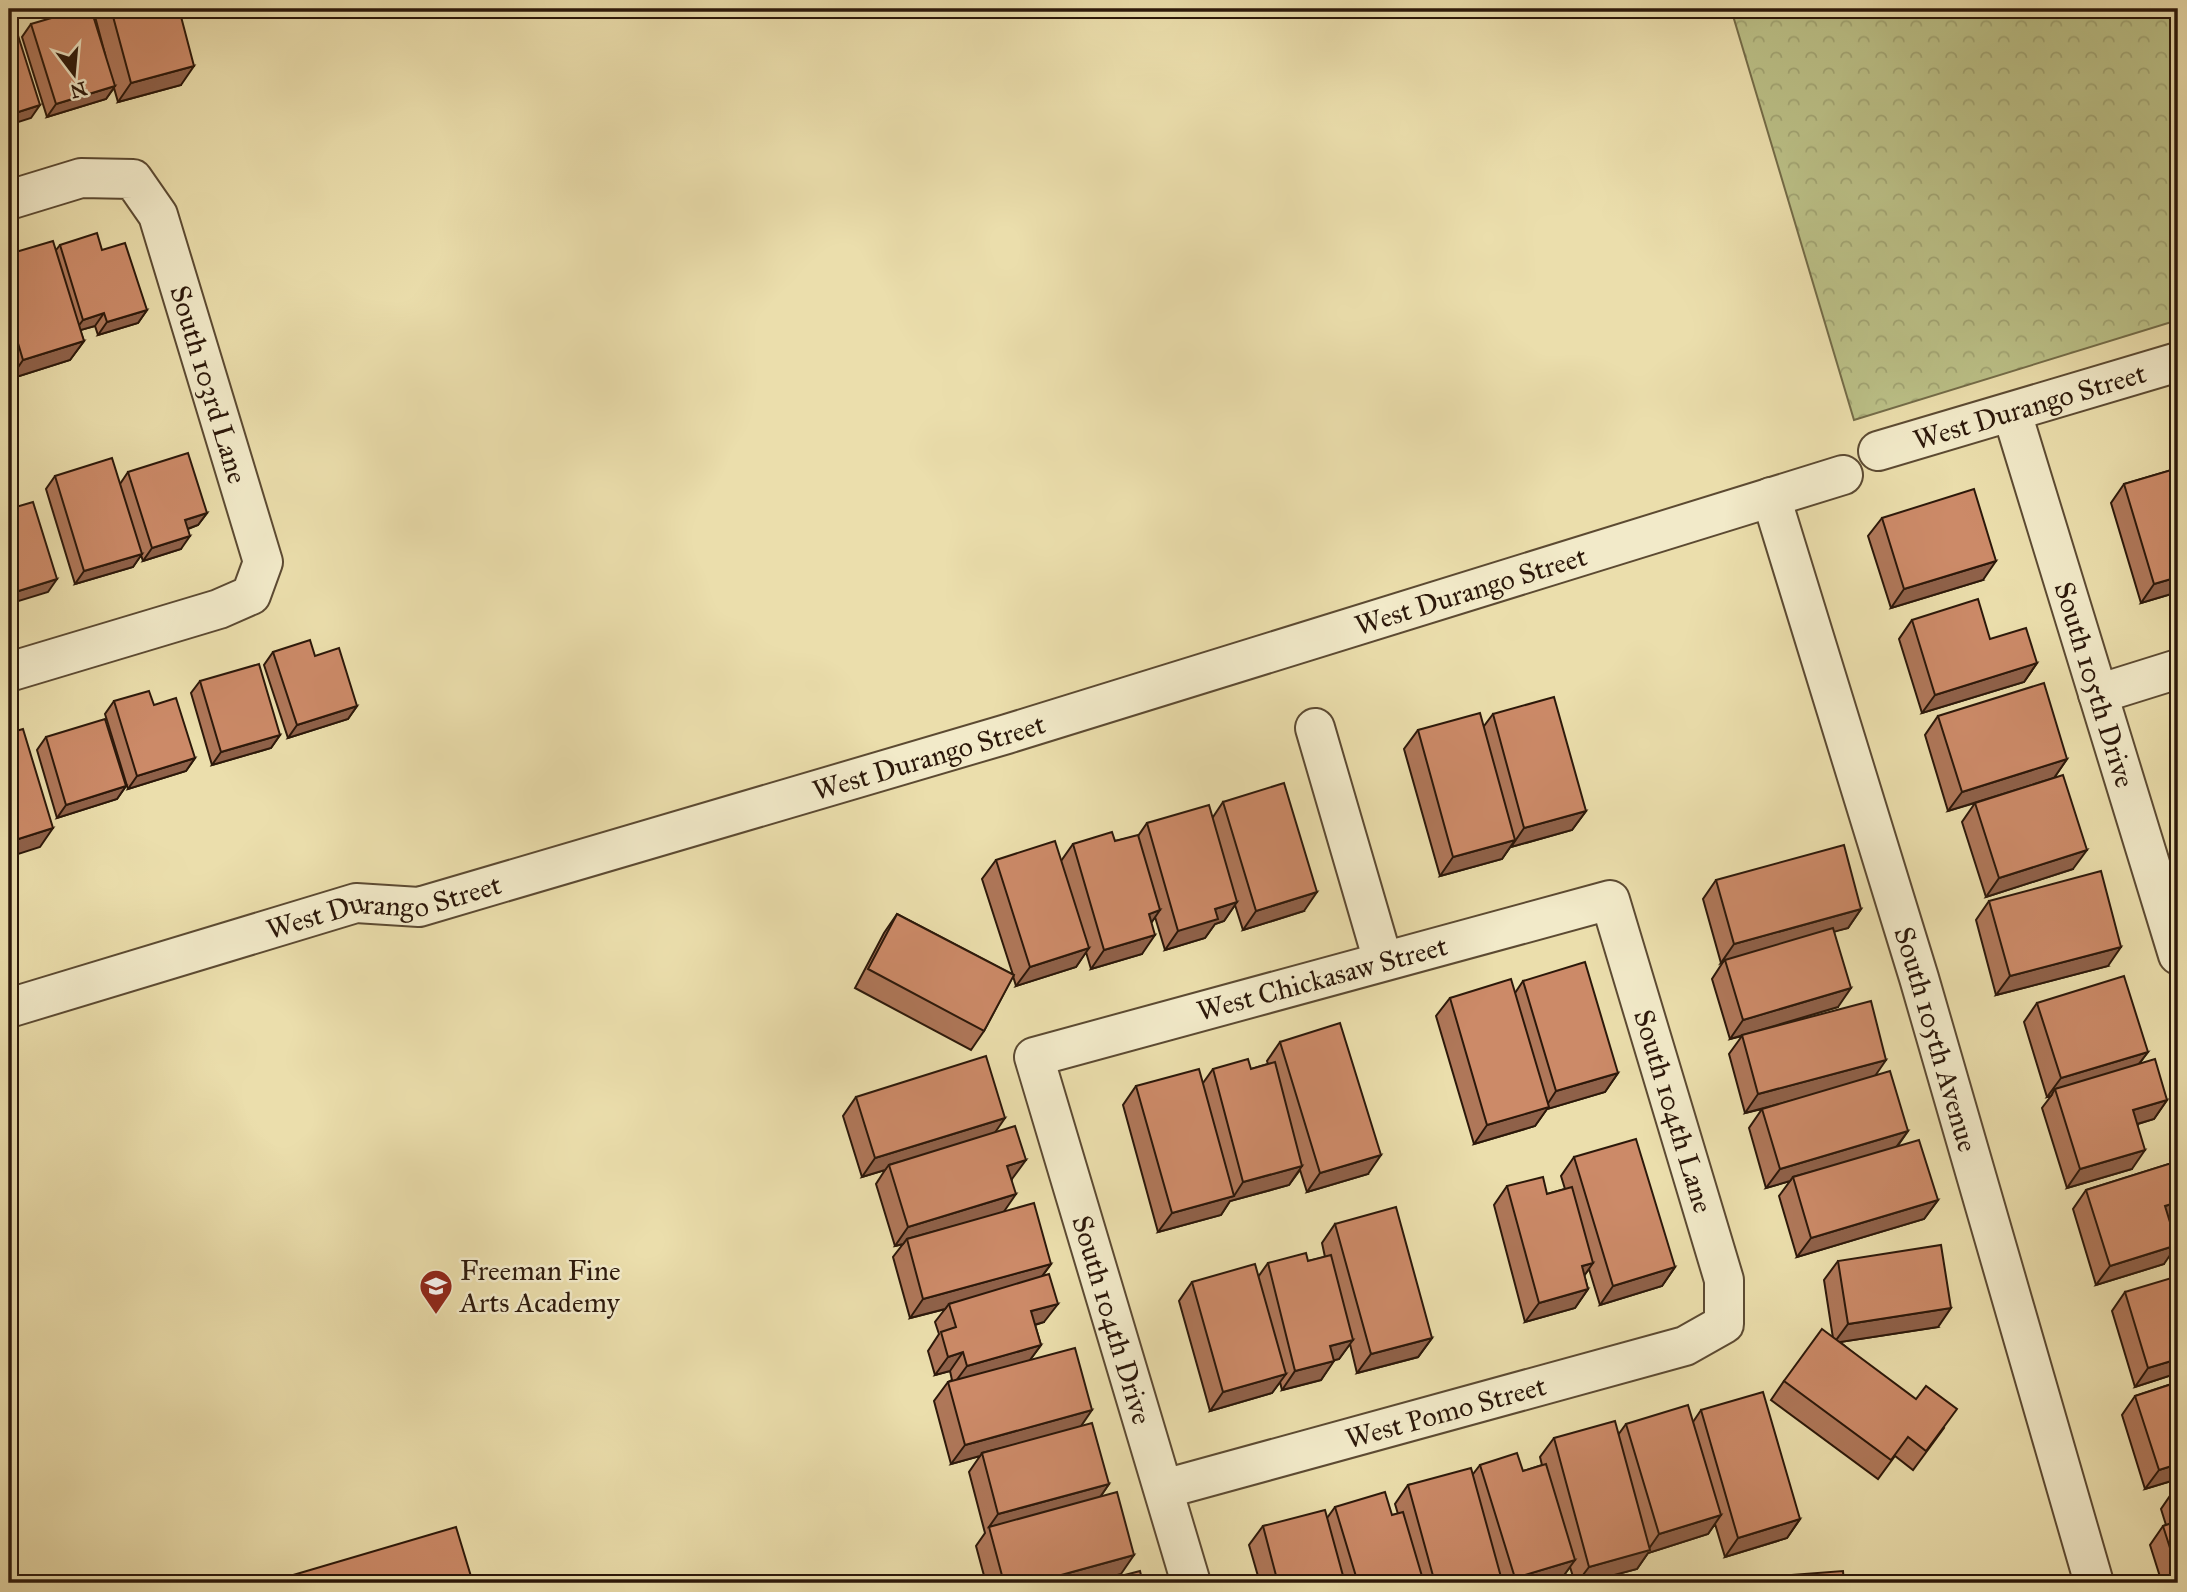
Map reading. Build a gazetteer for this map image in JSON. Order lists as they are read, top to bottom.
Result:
{
  "streets": {
    "street": [
      "South 103rd Lane",
      "West Durango Street",
      "South 105th Drive",
      "West Chickasaw Street",
      "South 105th Avenue",
      "South 104th Lane",
      "South 104th Drive",
      "West Pomo Street"
    ]
  },
  "crossings": [
    ["West Durango Street", "South 105th Drive"],
    ["West Durango Street", "South 105th Avenue"],
    ["West Chickasaw Street", "South 104th Lane"],
    ["West Chickasaw Street", "South 104th Drive"],
    ["South 104th Lane", "West Pomo Street"],
    ["South 104th Drive", "West Pomo Street"]
  ],
  "places": {
    "school or university": ["Freeman Fine Arts Academy"]
  },
  "north": "bottom"
}
